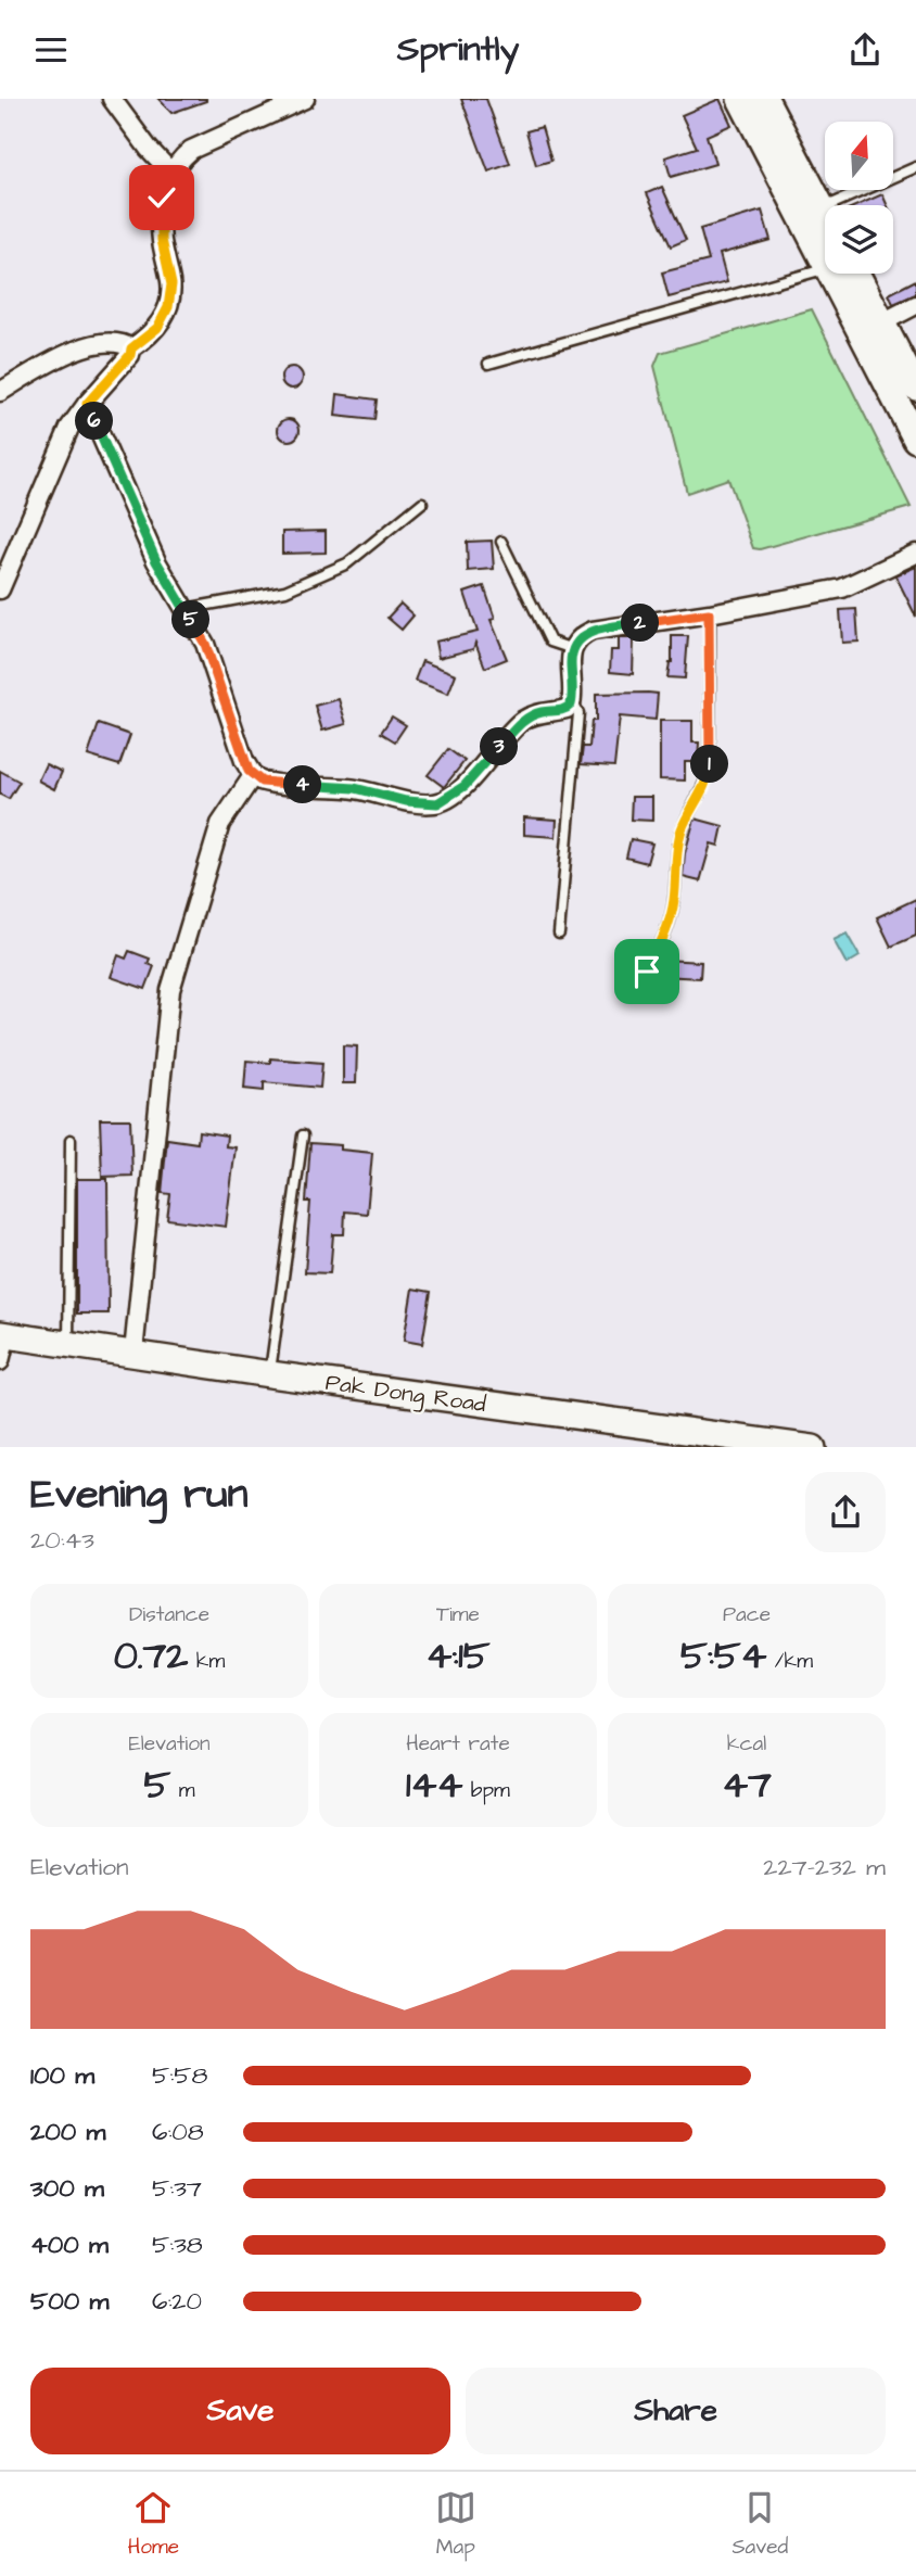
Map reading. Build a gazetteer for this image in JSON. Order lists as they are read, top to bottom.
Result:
{
  "streets": {
    "street": ["Pak Dong Road"]
  },
  "north": "top",
  "page": {
    "header": "Sprintly",
    "pins": [
      "6",
      "5",
      "2",
      "3",
      "1",
      "4"
    ],
    "heading": ["Evening run", "20:43"],
    "stats": [
      ["Distance", "0.72 km"],
      ["Time", "4:15"],
      ["Pace", "5:54 /km"],
      ["Elevation", "5 m"],
      ["Heart rate", "144 bpm"],
      ["kcal", "47"]
    ],
    "chart": ["Elevation", "227–232 m"],
    "list": [
      {
        "name": "100 m",
        "note": "5:58"
      },
      {
        "name": "200 m",
        "note": "6:08"
      },
      {
        "name": "300 m",
        "note": "5:37"
      },
      {
        "name": "400 m",
        "note": "5:38"
      },
      {
        "name": "500 m",
        "note": "6:20"
      }
    ],
    "buttons": ["Save", "Share"],
    "tabs": ["Home", "Map", "Saved"]
  }
}
